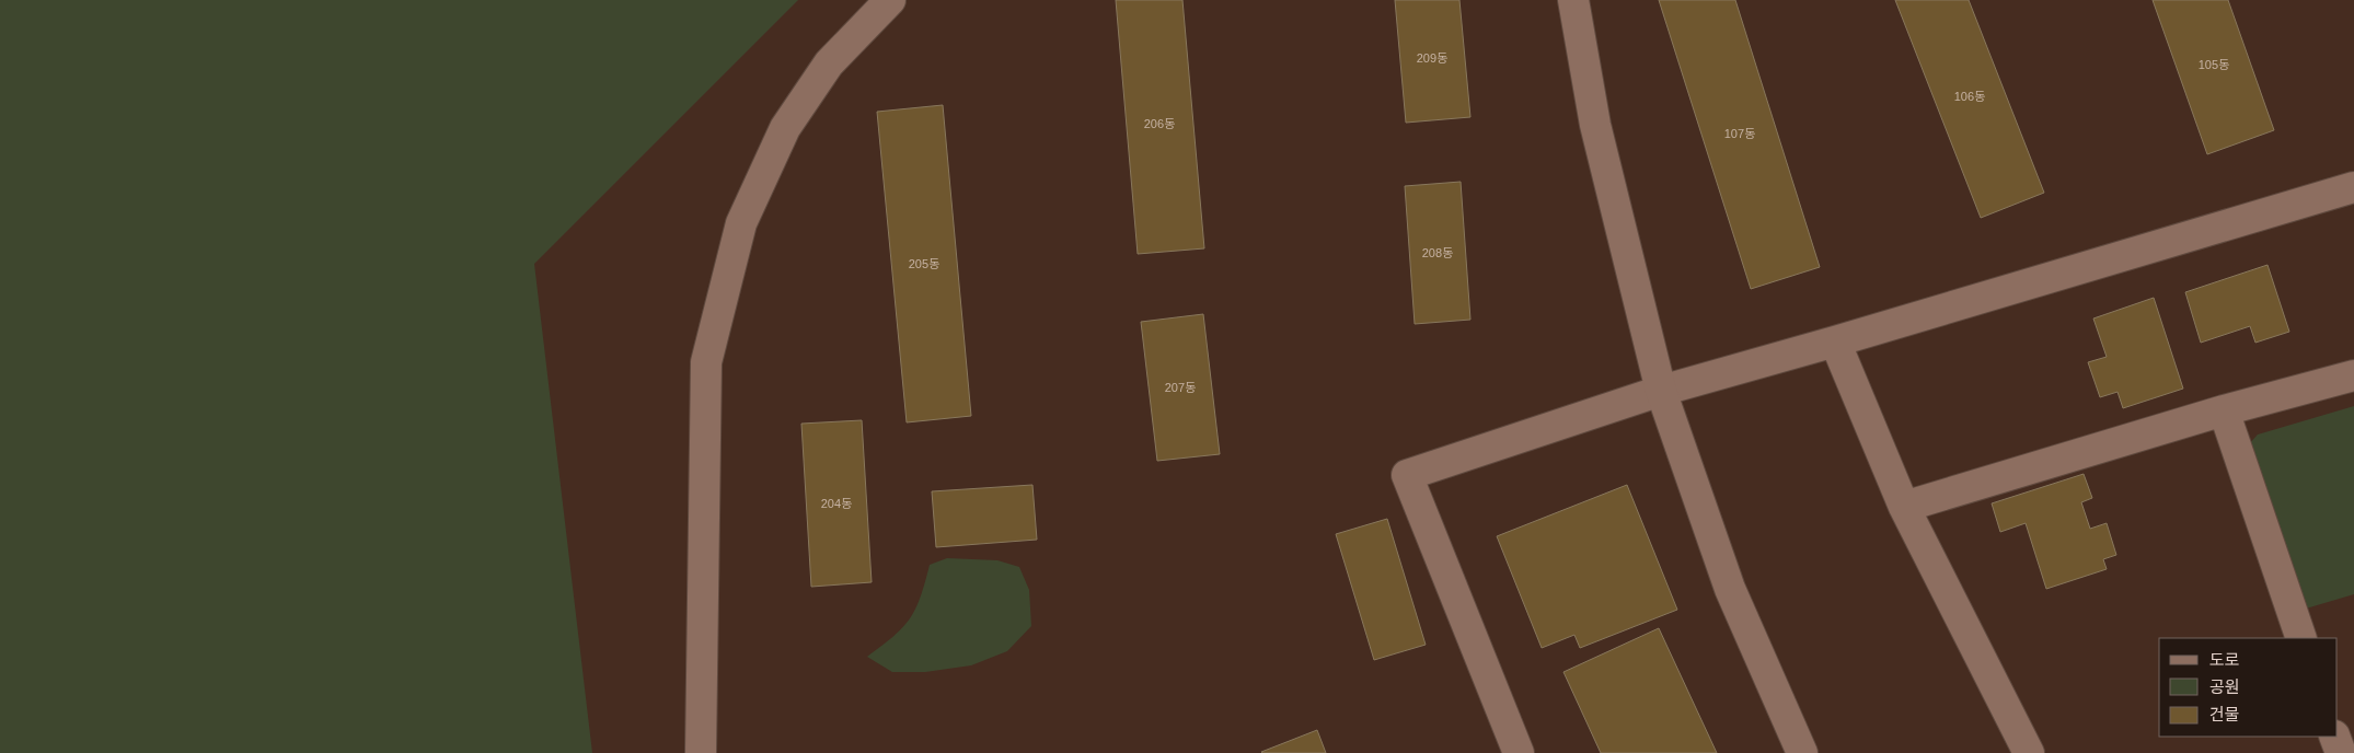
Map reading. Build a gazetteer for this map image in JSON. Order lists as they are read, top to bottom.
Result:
{
  "house_numbers": [
    "209동",
    "105동",
    "106동",
    "206동",
    "107동",
    "208동",
    "205동",
    "207동",
    "204동"
  ],
  "legend": ["도로", "공원", "건물"]
}
